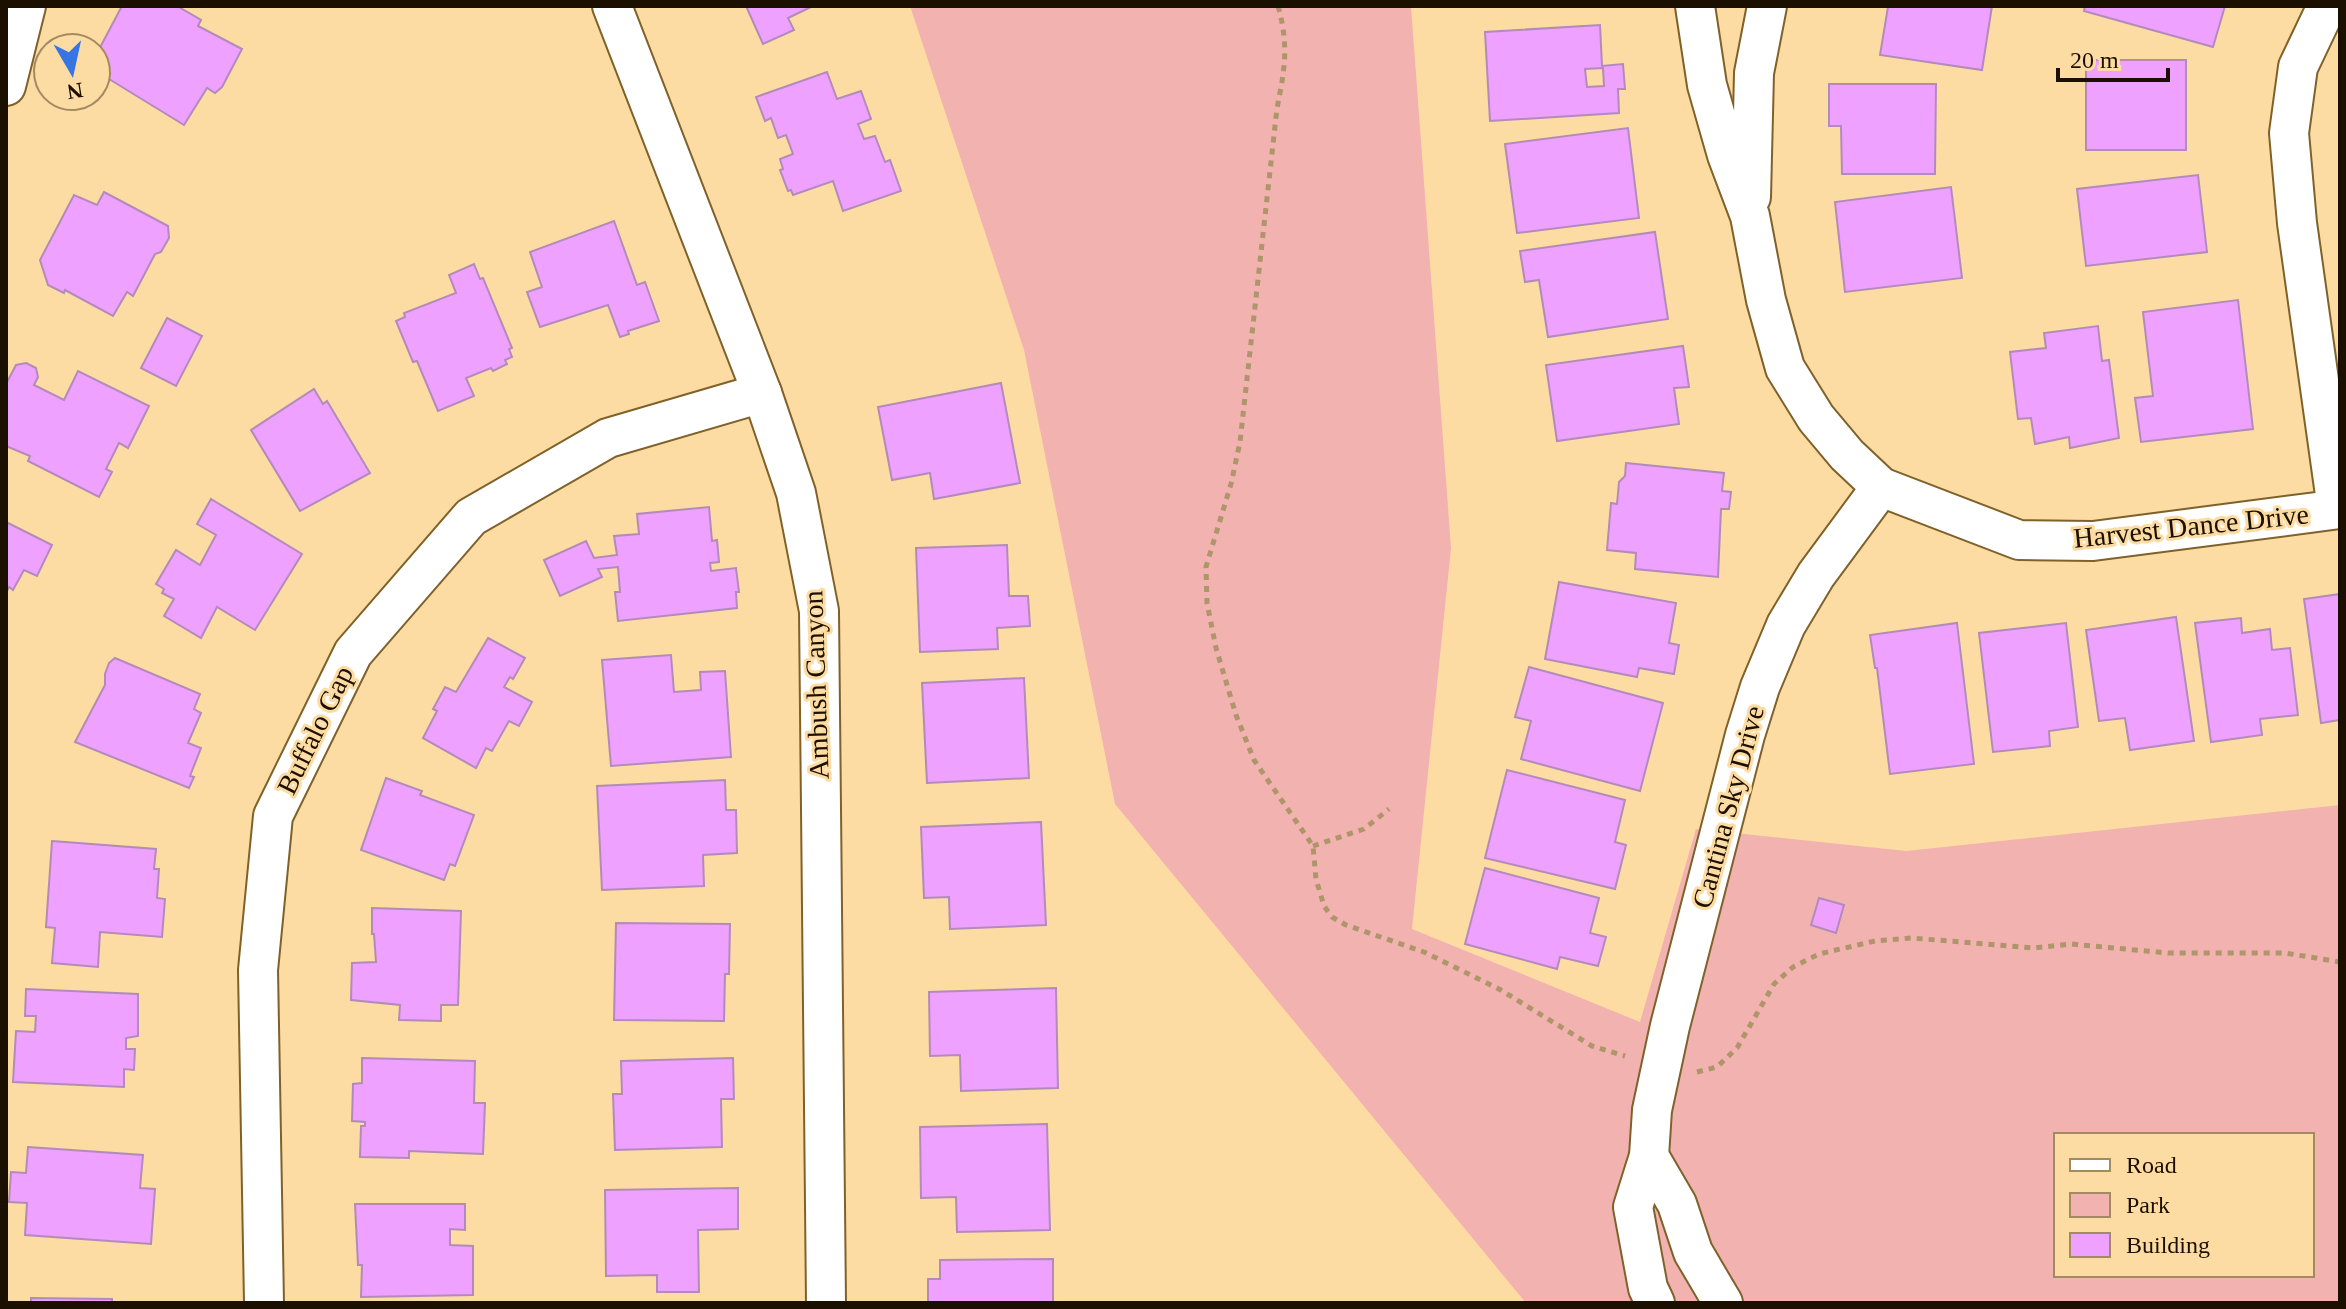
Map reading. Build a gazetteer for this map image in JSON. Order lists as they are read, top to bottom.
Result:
{
  "streets": {
    "street": [
      "Harvest Dance Drive",
      "Ambush Canyon",
      "Buffalo Gap",
      "Cantina Sky Drive"
    ]
  },
  "crossings": [
    ["Harvest Dance Drive", "Cantina Sky Drive"],
    ["Ambush Canyon", "Buffalo Gap"]
  ],
  "legend": ["Road", "Park", "Building"],
  "scale_bar": "20 m",
  "north": "bottom"
}
